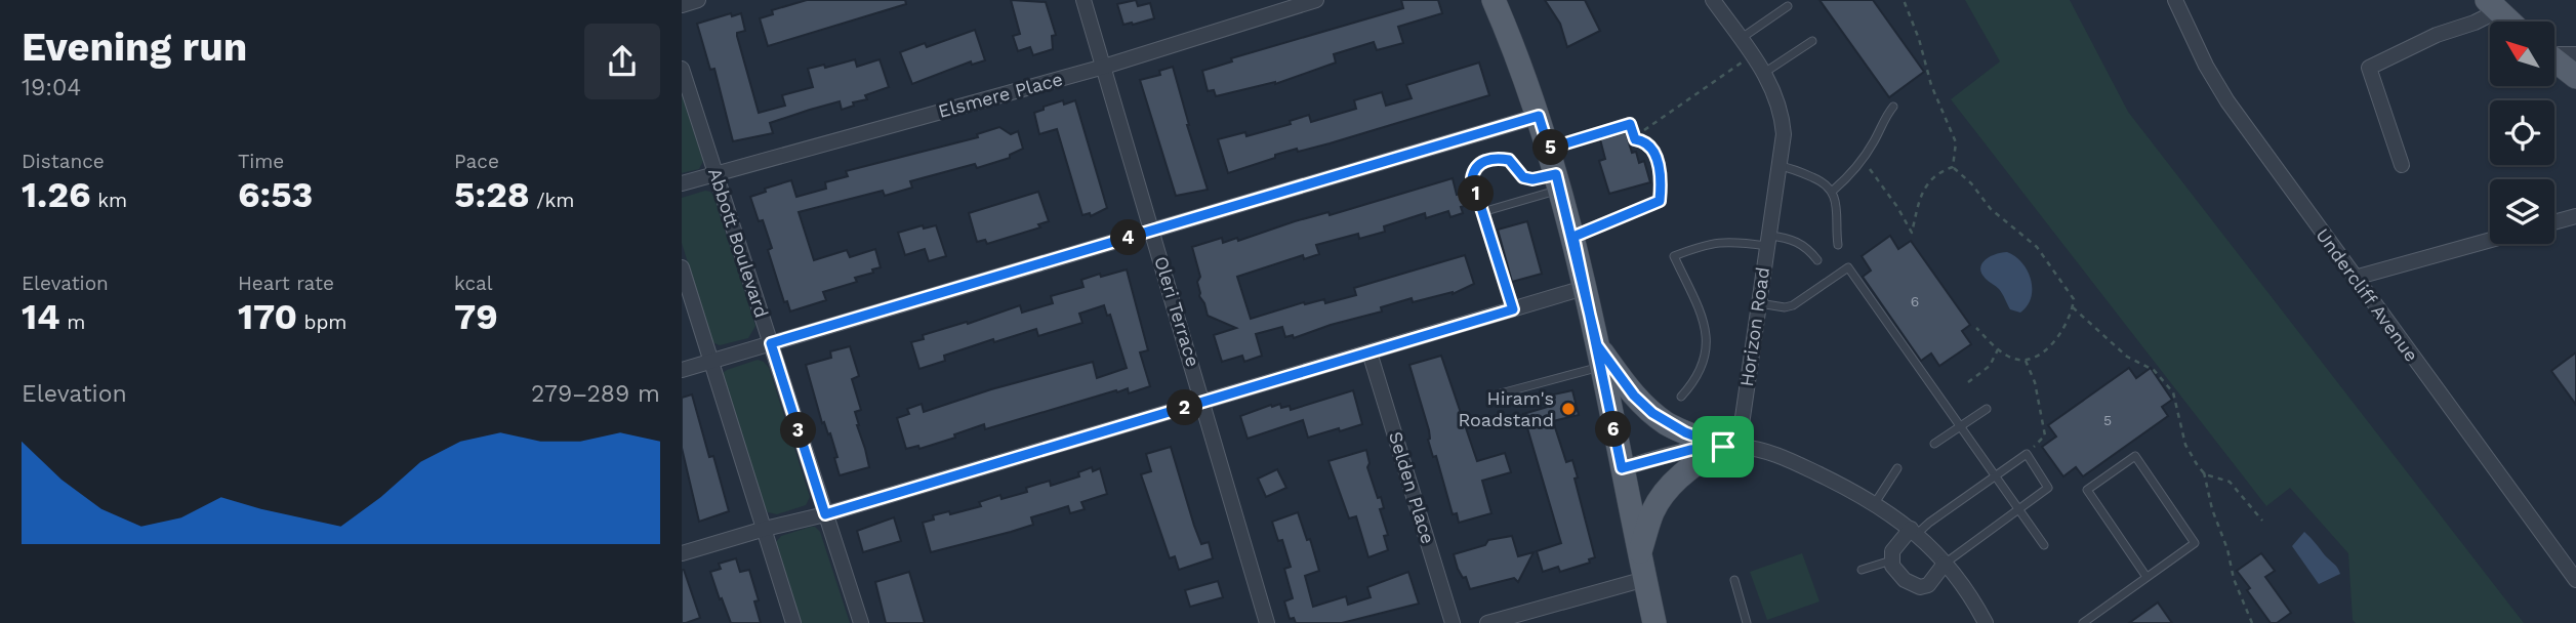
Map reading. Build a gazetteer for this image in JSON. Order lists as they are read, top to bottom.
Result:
{
  "streets": {
    "street": [
      "Elsmere Place",
      "Abbott Boulevard",
      "Undercliff Avenue",
      "Oleri Terrace",
      "Horizon Road",
      "Selden Place"
    ]
  },
  "crossings": [
    ["Elsmere Place", "Abbott Boulevard"],
    ["Elsmere Place", "Oleri Terrace"]
  ],
  "places": ["Hiram's Roadstand"],
  "house_numbers": ["6", "5"],
  "north": "top left",
  "page": {
    "heading": ["Evening run", "19:04"],
    "stats": [
      ["Distance", "1.26 km"],
      ["Time", "6:53"],
      ["Pace", "5:28 /km"],
      ["Elevation", "14 m"],
      ["Heart rate", "170 bpm"],
      ["kcal", "79"]
    ],
    "pins": [
      "5",
      "1",
      "4",
      "2",
      "6",
      "3"
    ],
    "chart": ["Elevation", "279–289 m"]
  }
}
